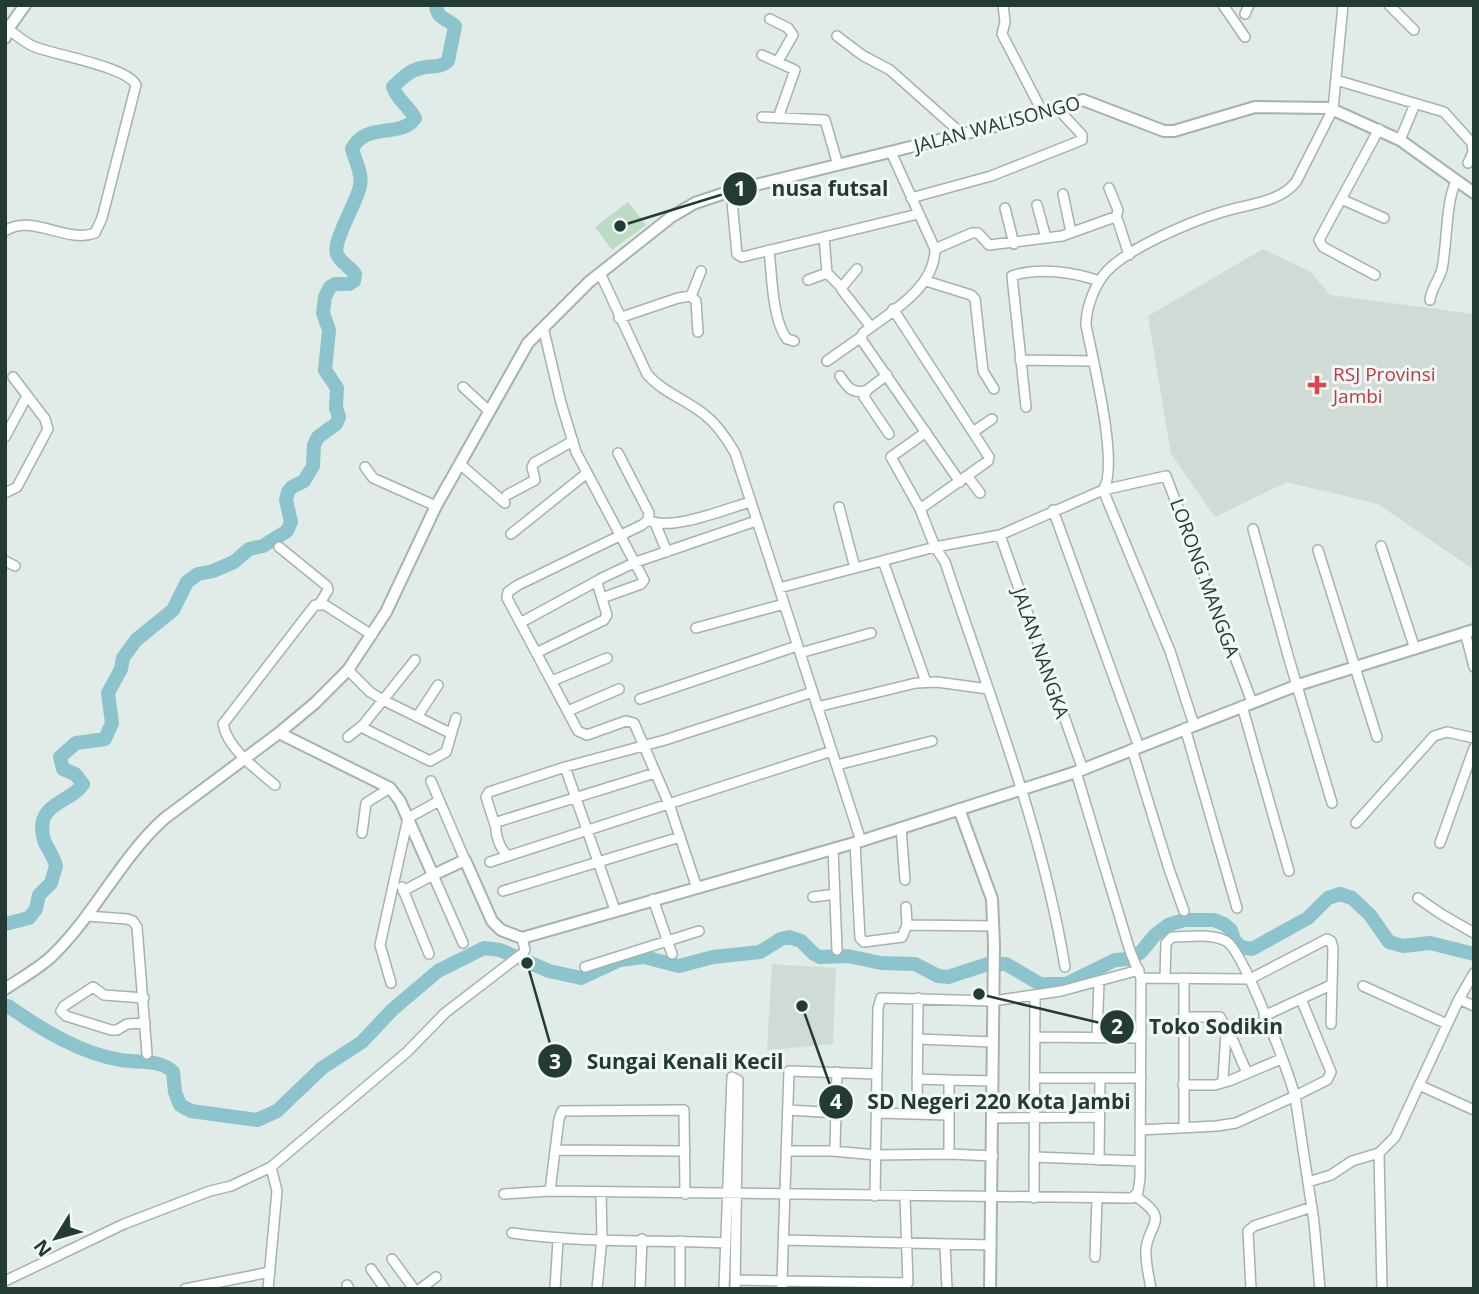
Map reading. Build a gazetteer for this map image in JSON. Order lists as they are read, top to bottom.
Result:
{
  "streets": {
    "street": ["JALAN WALISONGO", "LORONG MANGGA", "JALAN NANGKA"]
  },
  "places": {
    "other": [
      "nusa futsal",
      "Sungai Kenali Kecil",
      "Toko Sodikin",
      "SD Negeri 220 Kota Jambi"
    ],
    "health": ["RSJ Provinsi Jambi"]
  },
  "north": "bottom left"
}
